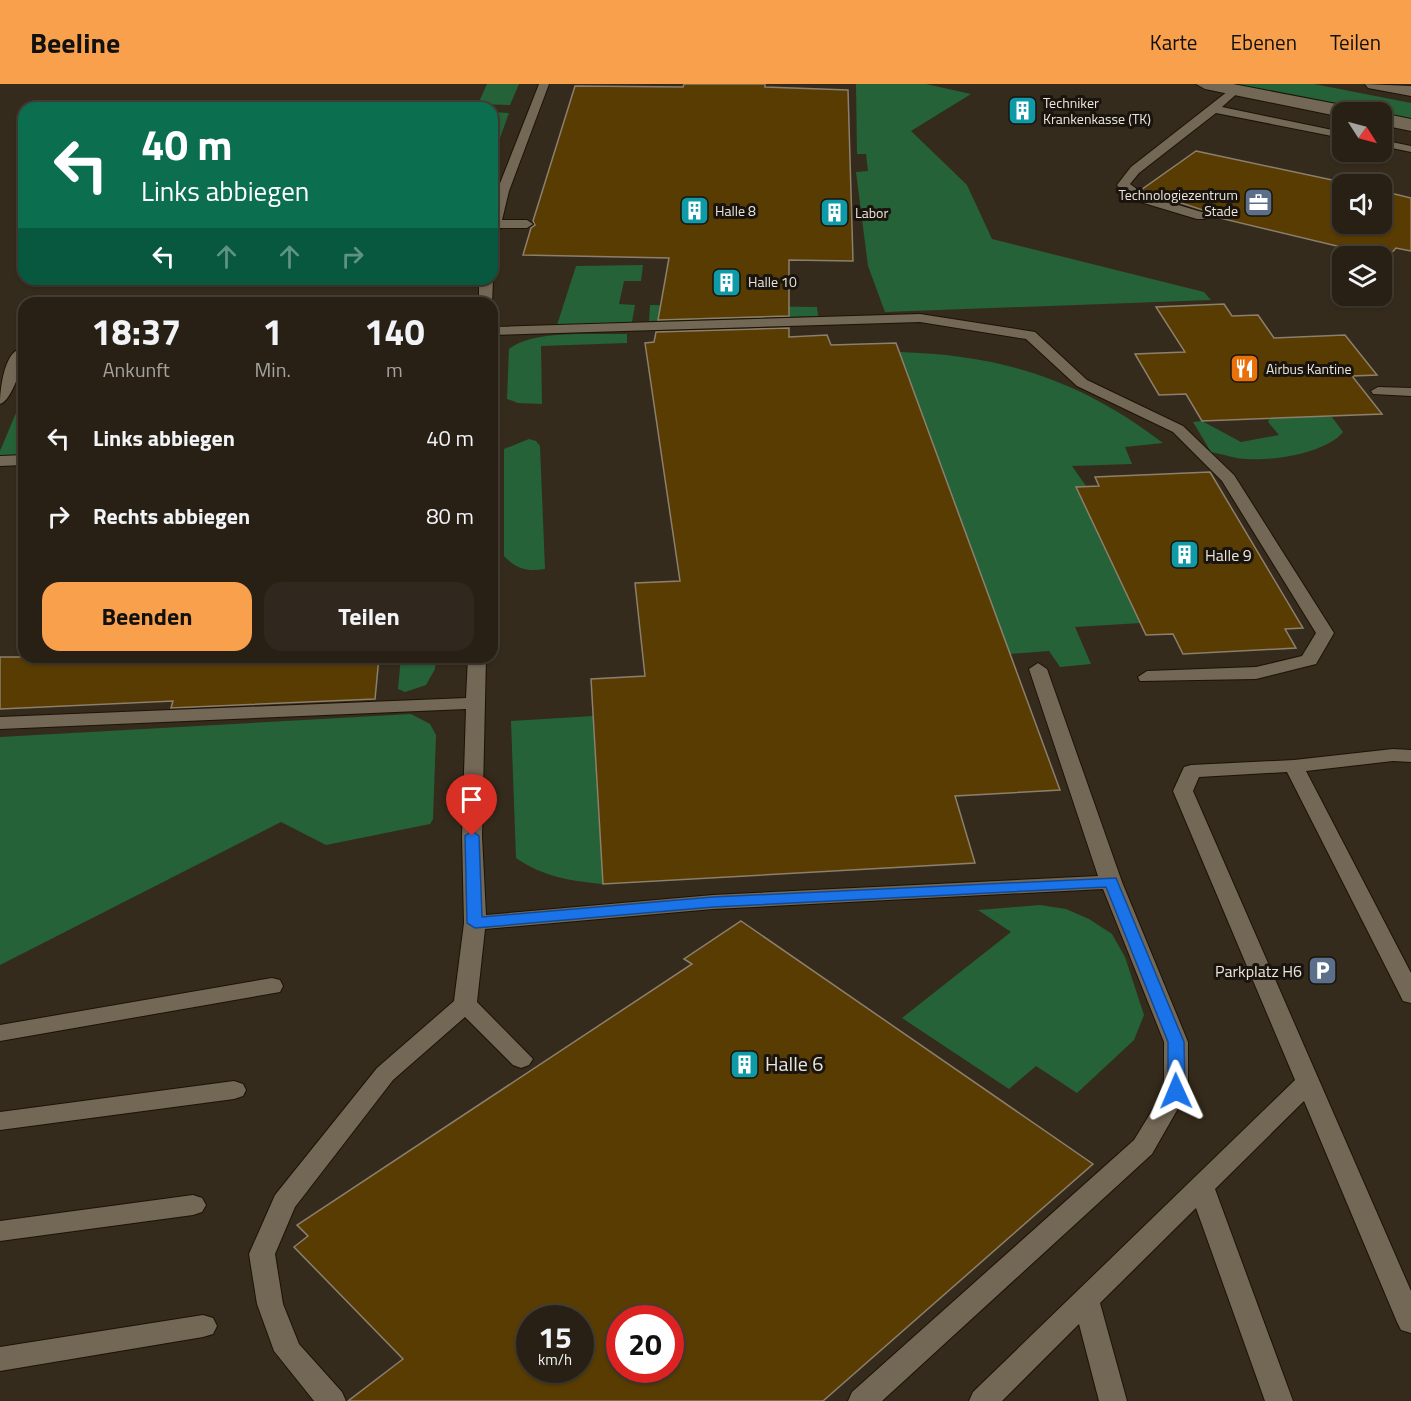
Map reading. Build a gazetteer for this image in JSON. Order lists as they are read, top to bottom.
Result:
{
  "places": {
    "building": [
      "Techniker Krankenkasse (TK)",
      "Halle 8",
      "Labor",
      "Halle 10",
      "Halle 9",
      "Halle 6"
    ],
    "office": ["Technologiezentrum Stade"],
    "restaurant": ["Airbus Kantine"],
    "parking": ["Parkplatz H6"]
  },
  "north": "bottom right",
  "page": {
    "header": "Beeline",
    "nav": ["Karte", "Ebenen", "Teilen"],
    "turn": ["40 m", "Links abbiegen"],
    "eta": [
      "18:37",
      "Ankunft",
      "1",
      "Min.",
      "140",
      "m"
    ],
    "list": [
      {
        "name": "Links abbiegen",
        "value": "40 m"
      },
      {
        "name": "Rechts abbiegen",
        "value": "80 m"
      }
    ],
    "buttons": ["Beenden", "Teilen"],
    "speed": "15 km/h",
    "limit": "20"
  }
}
